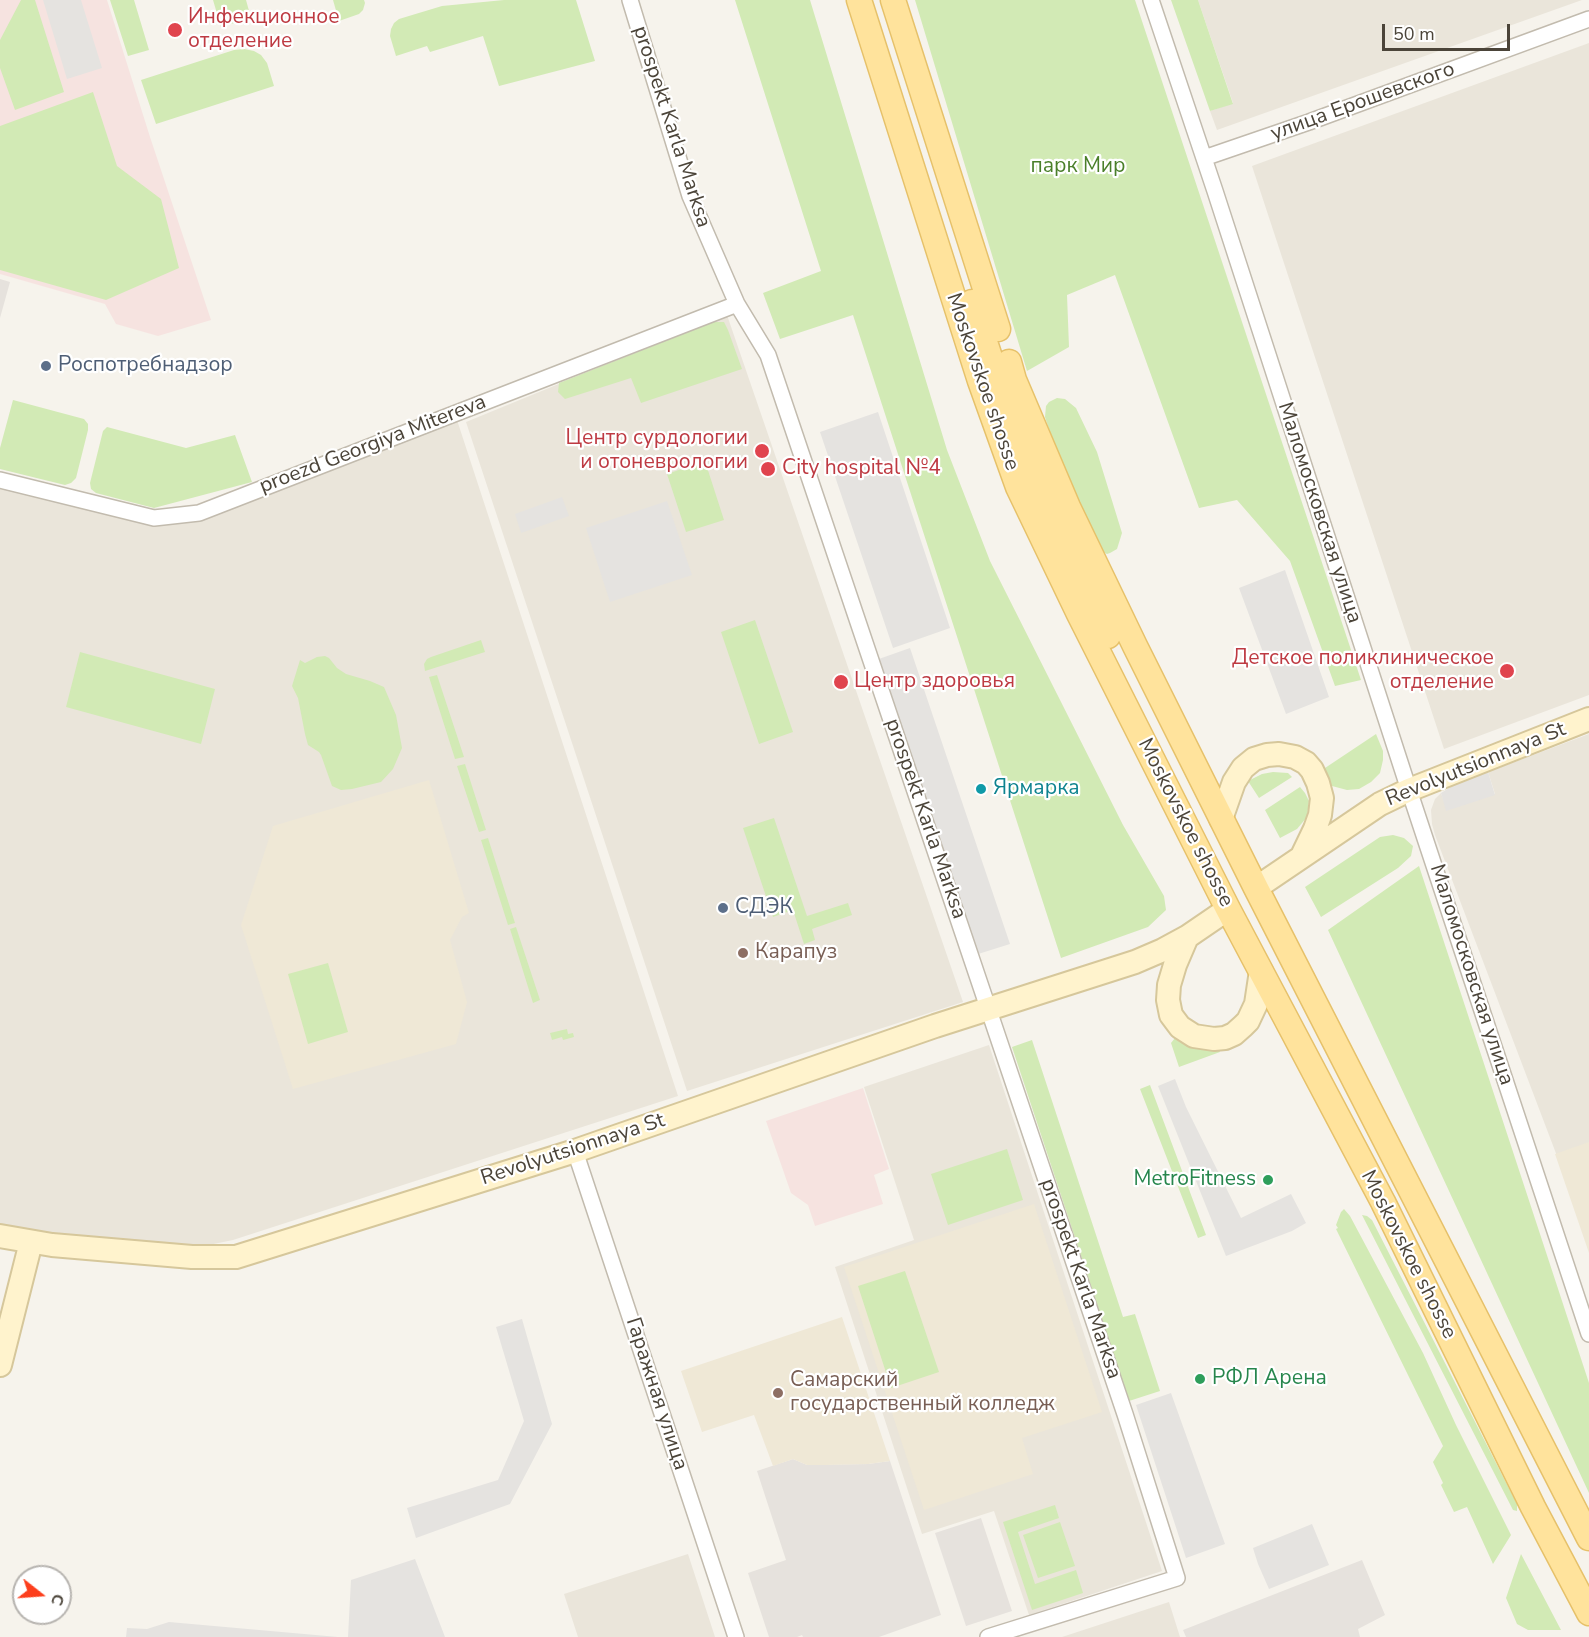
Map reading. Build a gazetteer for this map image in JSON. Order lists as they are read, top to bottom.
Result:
{
  "streets": {
    "main road": ["Moskovskoe shosse", "Revolyutsionnaya St"],
    "street": [
      "улица Ерошевского",
      "prospekt Karla Marksa",
      "proezd Georgiya Mitereva",
      "Маломосковская улица",
      "Гаражная улица"
    ]
  },
  "crossings": [
    ["улица Ерошевского", "Маломосковская улица"],
    ["prospekt Karla Marksa", "proezd Georgiya Mitereva"],
    ["prospekt Karla Marksa", "Revolyutsionnaya St"],
    ["Moskovskoe shosse", "Revolyutsionnaya St"],
    ["Маломосковская улица", "Revolyutsionnaya St"],
    ["Revolyutsionnaya St", "Гаражная улица"]
  ],
  "parks": ["парк Мир"],
  "places": [
    "Инфекционное отделение",
    "Роспотребнадзор",
    "Центр сурдологии и отоневрологии",
    "City hospital №4",
    "Детское поликлиническое отделение",
    "Центр здоровья",
    "Ярмарка",
    "СДЭК",
    "Карапуз",
    "MetroFitness",
    "РФЛ Арена",
    "Самарский государственный колледж"
  ],
  "scale_bar": "50 m",
  "north": "right"
}
